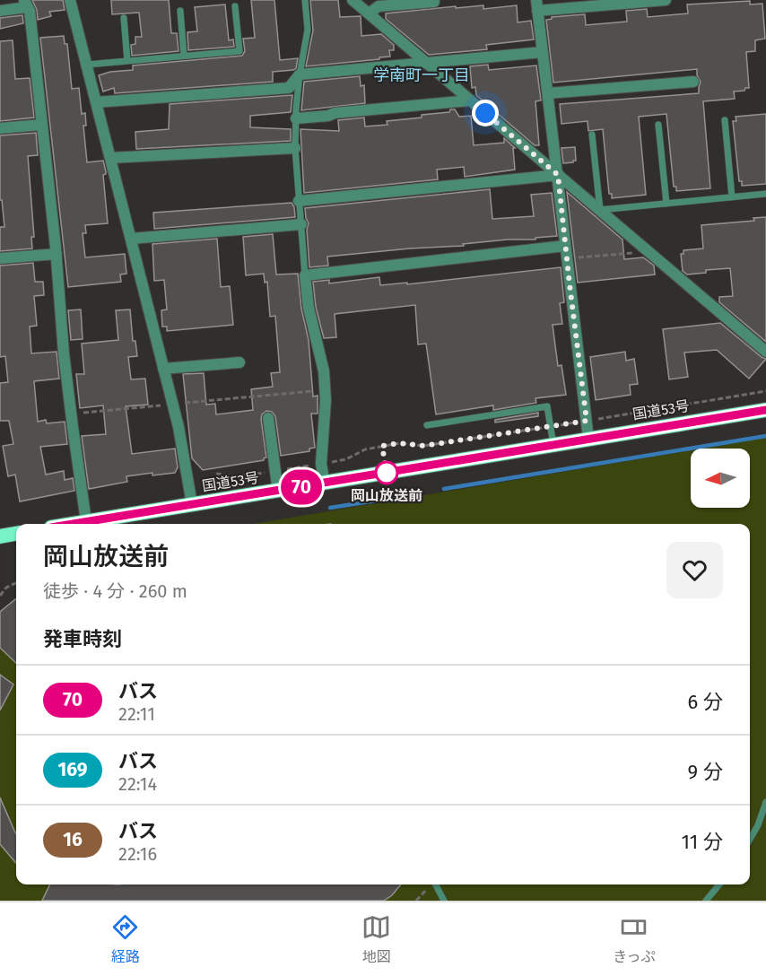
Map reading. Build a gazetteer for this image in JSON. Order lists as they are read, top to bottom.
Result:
{
  "streets": {
    "highway": ["国道53号"]
  },
  "districts": ["学南町一丁目"],
  "places": ["岡山放送前"],
  "lines": ["bus line 70"],
  "north": "left",
  "page": {
    "on_map": "70",
    "heading": [
      ["岡山放送前", "徒歩 · 4 分 · 260 m"],
      "発車時刻"
    ],
    "list": [
      {
        "mark": "70",
        "name": "バス",
        "note": "22:11",
        "value": "6 分"
      },
      {
        "mark": "169",
        "name": "バス",
        "note": "22:14",
        "value": "9 分"
      },
      {
        "mark": "16",
        "name": "バス",
        "note": "22:16",
        "value": "11 分"
      }
    ],
    "tabs": ["経路", "地図", "きっぷ"]
  }
}
